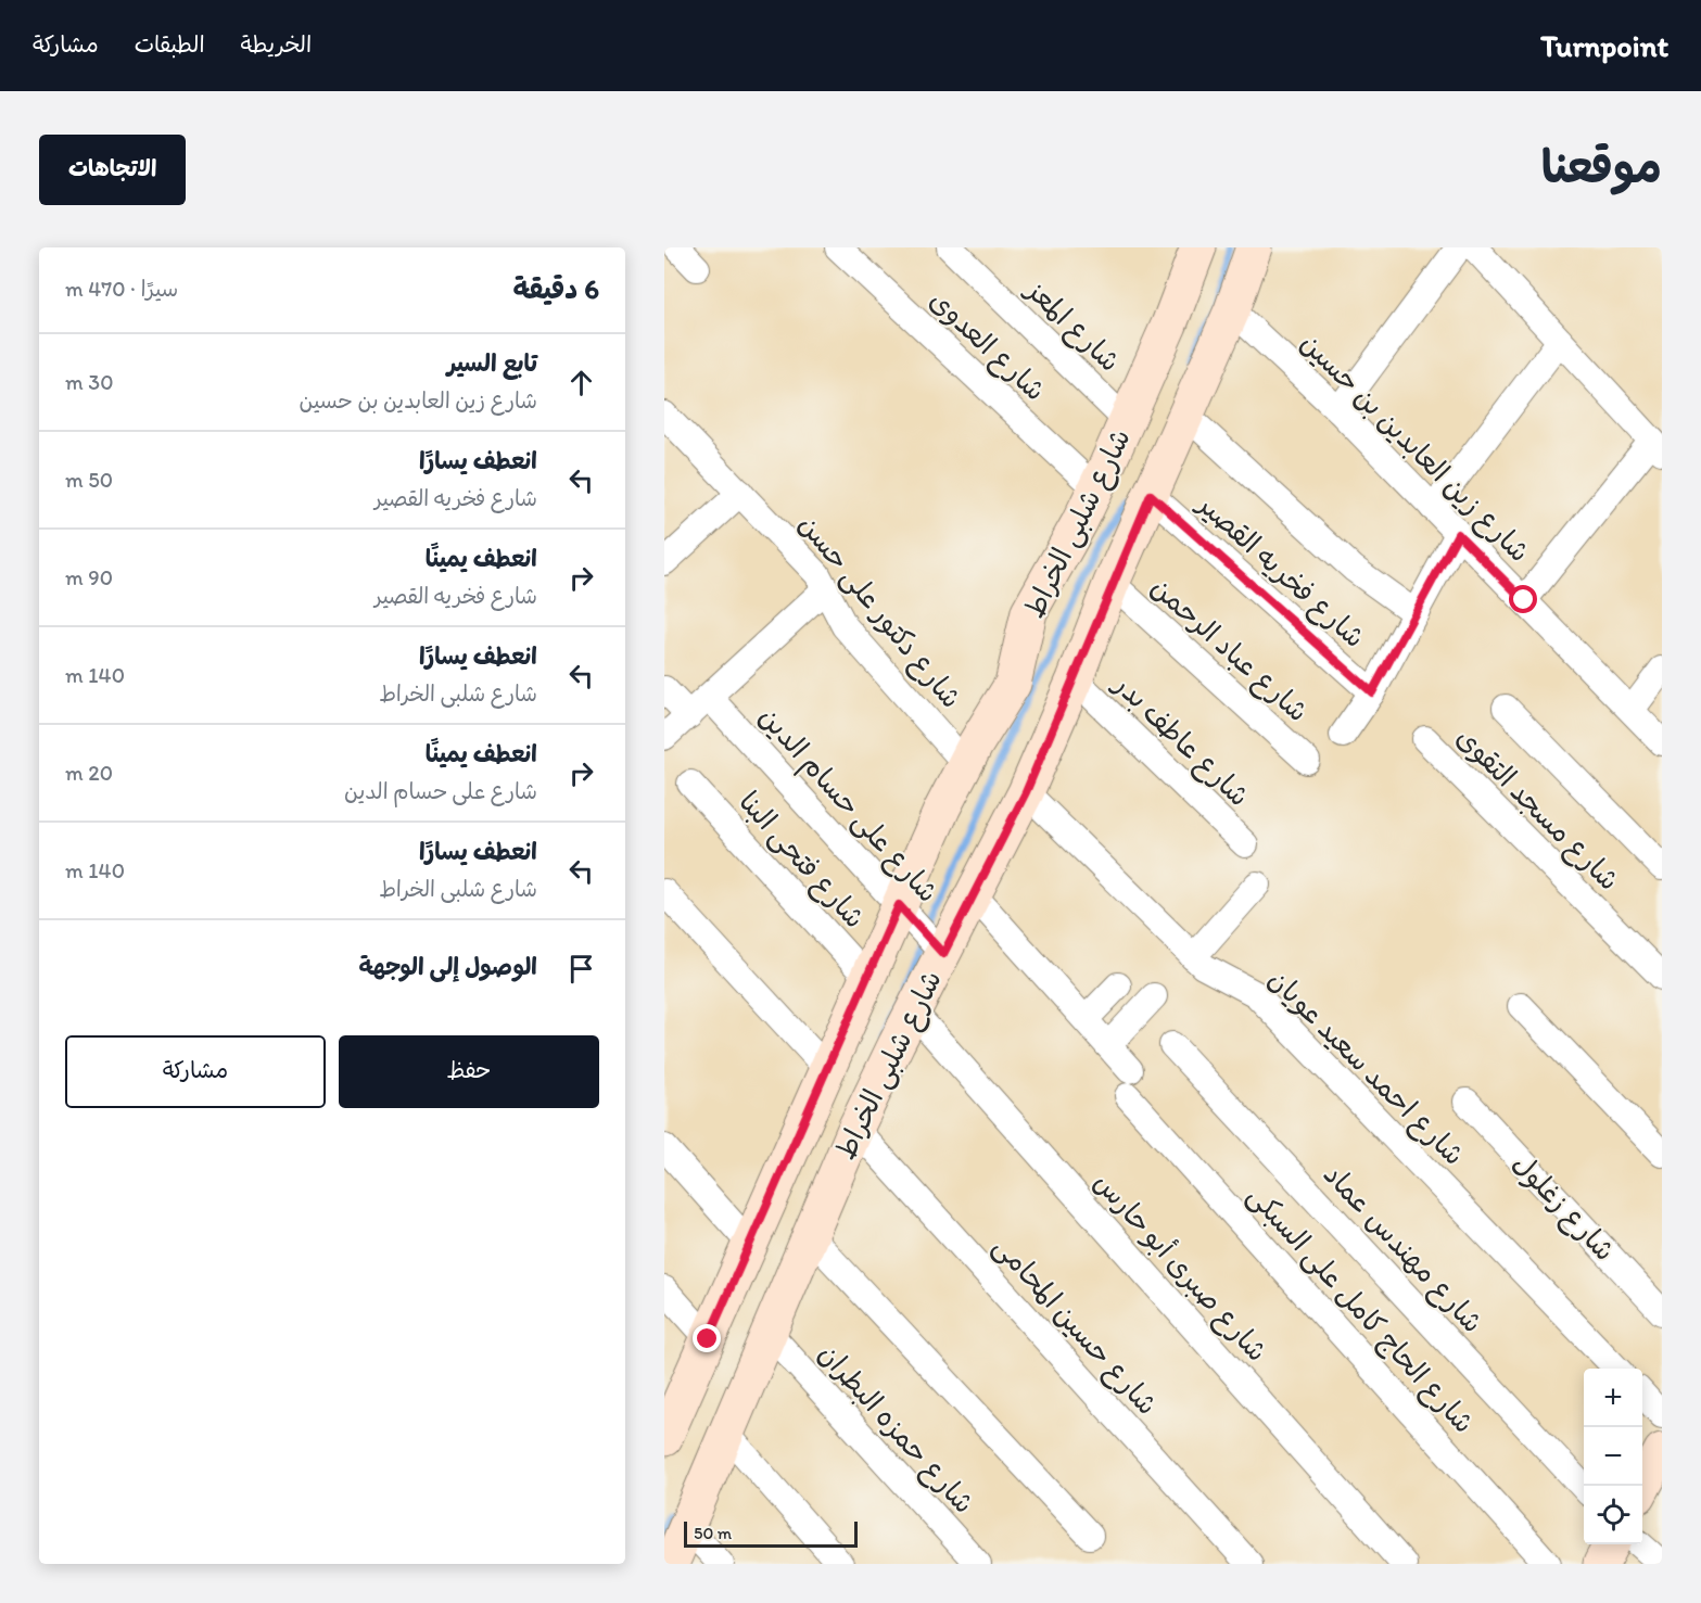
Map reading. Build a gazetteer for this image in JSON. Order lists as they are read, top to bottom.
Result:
{
  "streets": {
    "street": [
      "شارع المعز",
      "شارع العدوى",
      "شارع زين العابدين بن حسين",
      "شارع شلبى الخراط",
      "شارع فخريه القصير",
      "شارع دكتور على حسن",
      "شارع عباد الرحمن",
      "شارع عاطف بدر",
      "شارع على حسام الدين",
      "شارع مسجد التقوى",
      "شارع فتحى البنا",
      "شارع احمد سعيد عويان",
      "شارع زغلول",
      "شارع مهندس عماد",
      "شارع صبرى أبو حارس",
      "شارع الحاج كامل على السبكى",
      "شارع حسين المحامى",
      "شارع حمزه البطران"
    ]
  },
  "crossings": [
    ["شارع المعز", "شارع شلبى الخراط"],
    ["شارع العدوى", "شارع شلبى الخراط"],
    ["شارع زين العابدين بن حسين", "شارع شلبى الخراط"],
    ["شارع زين العابدين بن حسين", "شارع فخريه القصير"],
    ["شارع شلبى الخراط", "شارع فخريه القصير"],
    ["شارع شلبى الخراط", "شارع دكتور على حسن"],
    ["شارع شلبى الخراط", "شارع عباد الرحمن"],
    ["شارع شلبى الخراط", "شارع عاطف بدر"],
    ["شارع شلبى الخراط", "شارع على حسام الدين"],
    ["شارع شلبى الخراط", "شارع فتحى البنا"],
    ["شارع شلبى الخراط", "شارع احمد سعيد عويان"],
    ["شارع شلبى الخراط", "شارع صبرى أبو حارس"],
    ["شارع شلبى الخراط", "شارع حسين المحامى"],
    ["شارع شلبى الخراط", "شارع حمزه البطران"]
  ],
  "scale_bar": "50 m",
  "page": {
    "header": "Turnpoint",
    "nav": ["الخريطة", "الطبقات", "مشاركة"],
    "title": "موقعنا",
    "buttons": [
      "الاتجاهات",
      ["حفظ", "مشاركة"]
    ],
    "heading": ["6 دقيقة", "سيرًا · 470 m"],
    "list": [
      ["تابع السير", "شارع زين العابدين بن حسين", "30 m"],
      ["انعطف يسارًا", "شارع فخريه القصير", "50 m"],
      ["انعطف يمينًا", "شارع فخريه القصير", "90 m"],
      ["انعطف يسارًا", "شارع شلبى الخراط", "140 m"],
      ["انعطف يمينًا", "شارع على حسام الدين", "20 m"],
      ["انعطف يسارًا", "شارع شلبى الخراط", "140 m"],
      "الوصول إلى الوجهة"
    ],
    "map_buttons": ["+", "−"],
    "scale": "50 m"
  }
}
